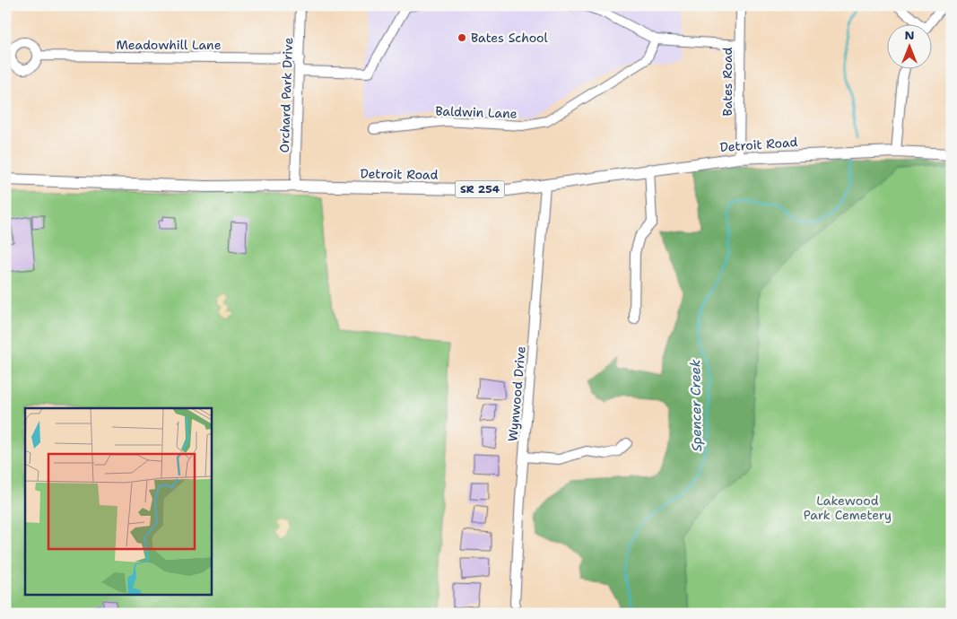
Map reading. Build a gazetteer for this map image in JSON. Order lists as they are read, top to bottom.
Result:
{
  "streets": {
    "main road": ["Detroit Road", "SR 254"],
    "street": [
      "Meadowhill Lane",
      "Bates Road",
      "Orchard Park Drive",
      "Baldwin Lane",
      "Wynwood Drive"
    ]
  },
  "crossings": [
    ["Meadowhill Lane", "Orchard Park Drive"],
    ["Bates Road", "Detroit Road"],
    ["Orchard Park Drive", "Detroit Road"],
    ["Detroit Road", "Wynwood Drive"]
  ],
  "water": ["Spencer Creek"],
  "parks": ["Lakewood Park Cemetery"],
  "places": ["Bates School"],
  "north": "top"
}
